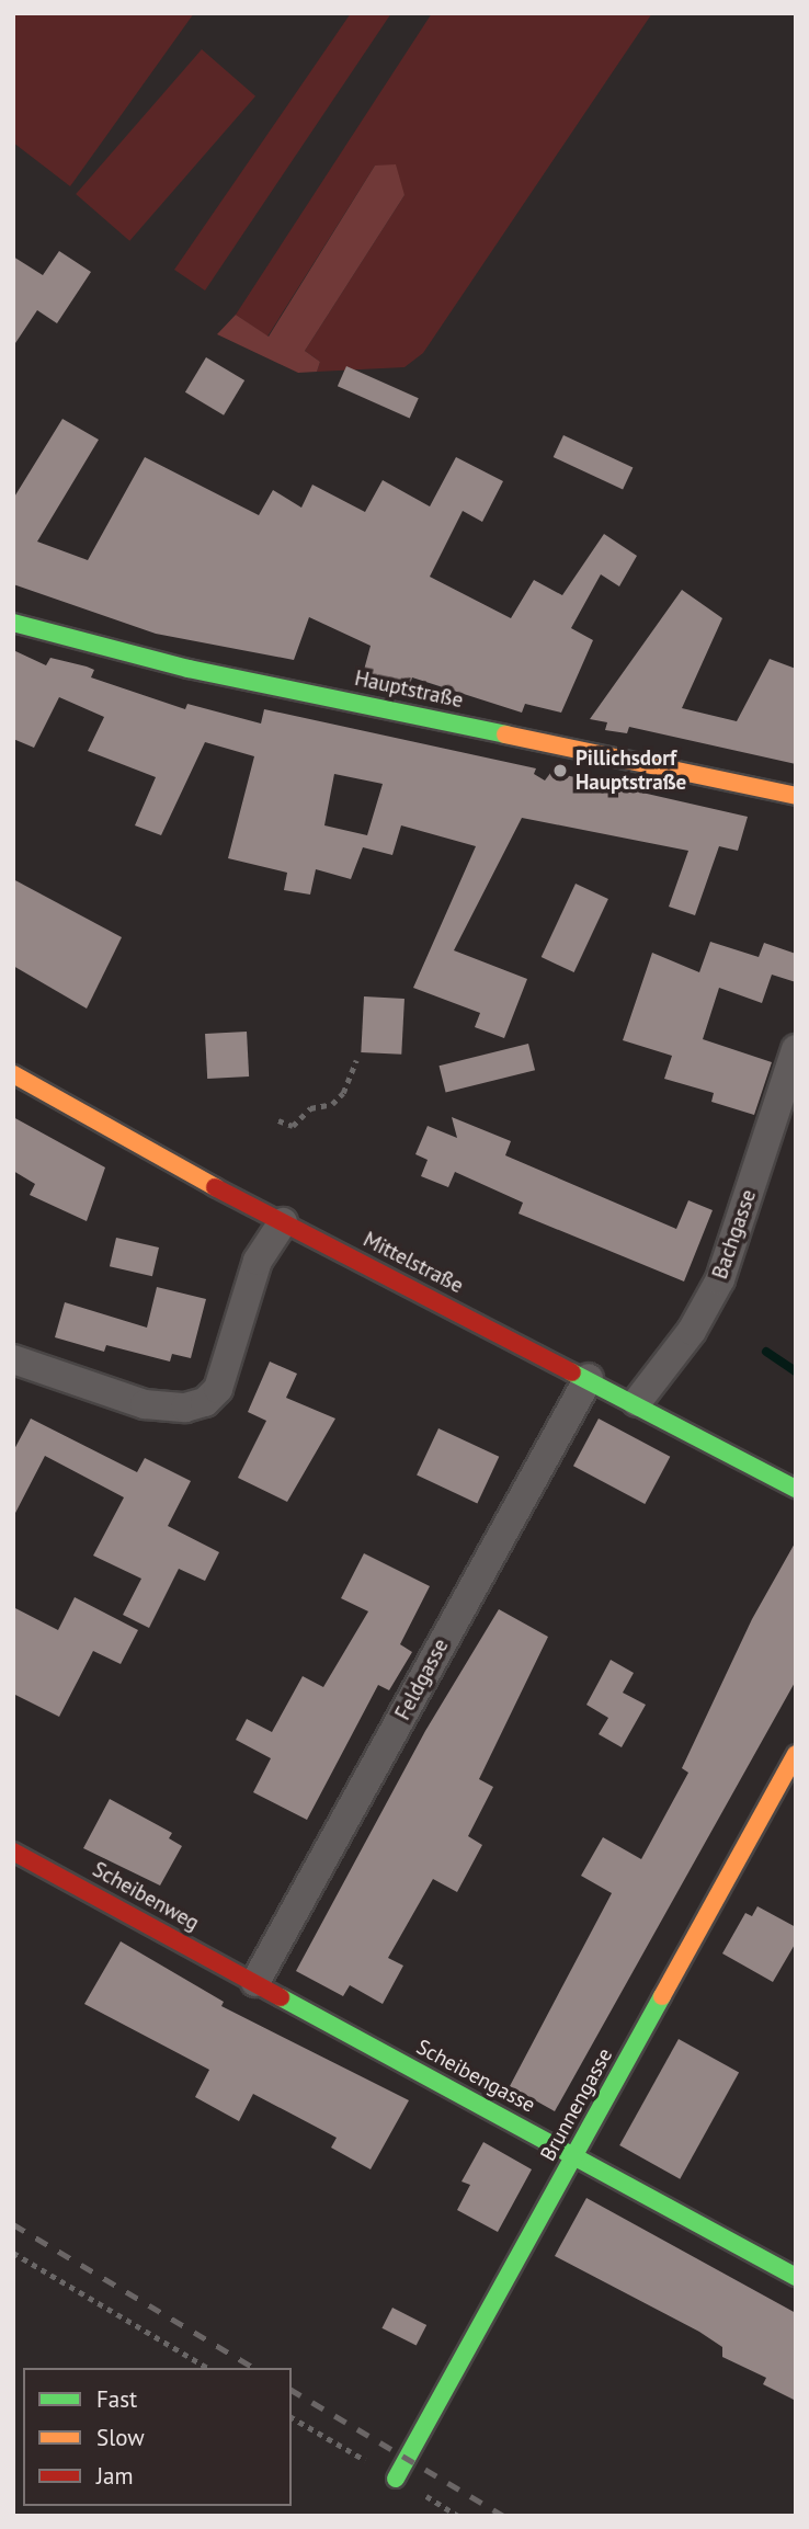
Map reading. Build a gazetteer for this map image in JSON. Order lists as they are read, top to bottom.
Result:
{
  "streets": {
    "street": [
      "Hauptstraße",
      "Bachgasse",
      "Mittelstraße",
      "Feldgasse",
      "Scheibenweg",
      "Scheibengasse",
      "Brunnengasse"
    ]
  },
  "crossings": [
    ["Bachgasse", "Mittelstraße"],
    ["Mittelstraße", "Feldgasse"],
    ["Feldgasse", "Scheibenweg"],
    ["Feldgasse", "Scheibengasse"],
    ["Scheibenweg", "Scheibengasse"],
    ["Scheibengasse", "Brunnengasse"]
  ],
  "places": ["Pillichsdorf Hauptstraße"],
  "legend": ["Fast", "Slow", "Jam"]
}
